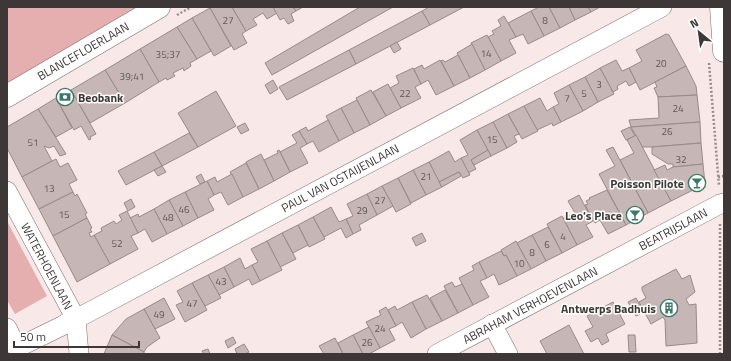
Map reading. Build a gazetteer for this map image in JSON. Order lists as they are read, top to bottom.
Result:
{
  "streets": {
    "street": [
      "BLANCEFLOERLAAN",
      "PAUL VAN OSTAIJENLAAN",
      "BEATRIJSLAAN",
      "WATERHOENLAAN",
      "ABRAHAM VERHOEVENLAAN"
    ]
  },
  "crossings": [
    ["PAUL VAN OSTAIJENLAAN", "WATERHOENLAAN"],
    ["BEATRIJSLAAN", "ABRAHAM VERHOEVENLAAN"]
  ],
  "places": {
    "bank": ["Beobank"],
    "bar": ["Poisson Pilote", "Leo's Place"],
    "building": ["Antwerps Badhuis"]
  },
  "house_numbers": [
    "27",
    "8",
    "14",
    "35;37",
    "20",
    "39;41",
    "3",
    "22",
    "5",
    "7",
    "24",
    "26",
    "15",
    "51",
    "32",
    "21",
    "13",
    "27",
    "46",
    "29",
    "15",
    "48",
    "4",
    "52",
    "6",
    "8",
    "10",
    "43",
    "47",
    "49",
    "24",
    "26"
  ],
  "scale_bar": "50 m",
  "north": "top left"
}
